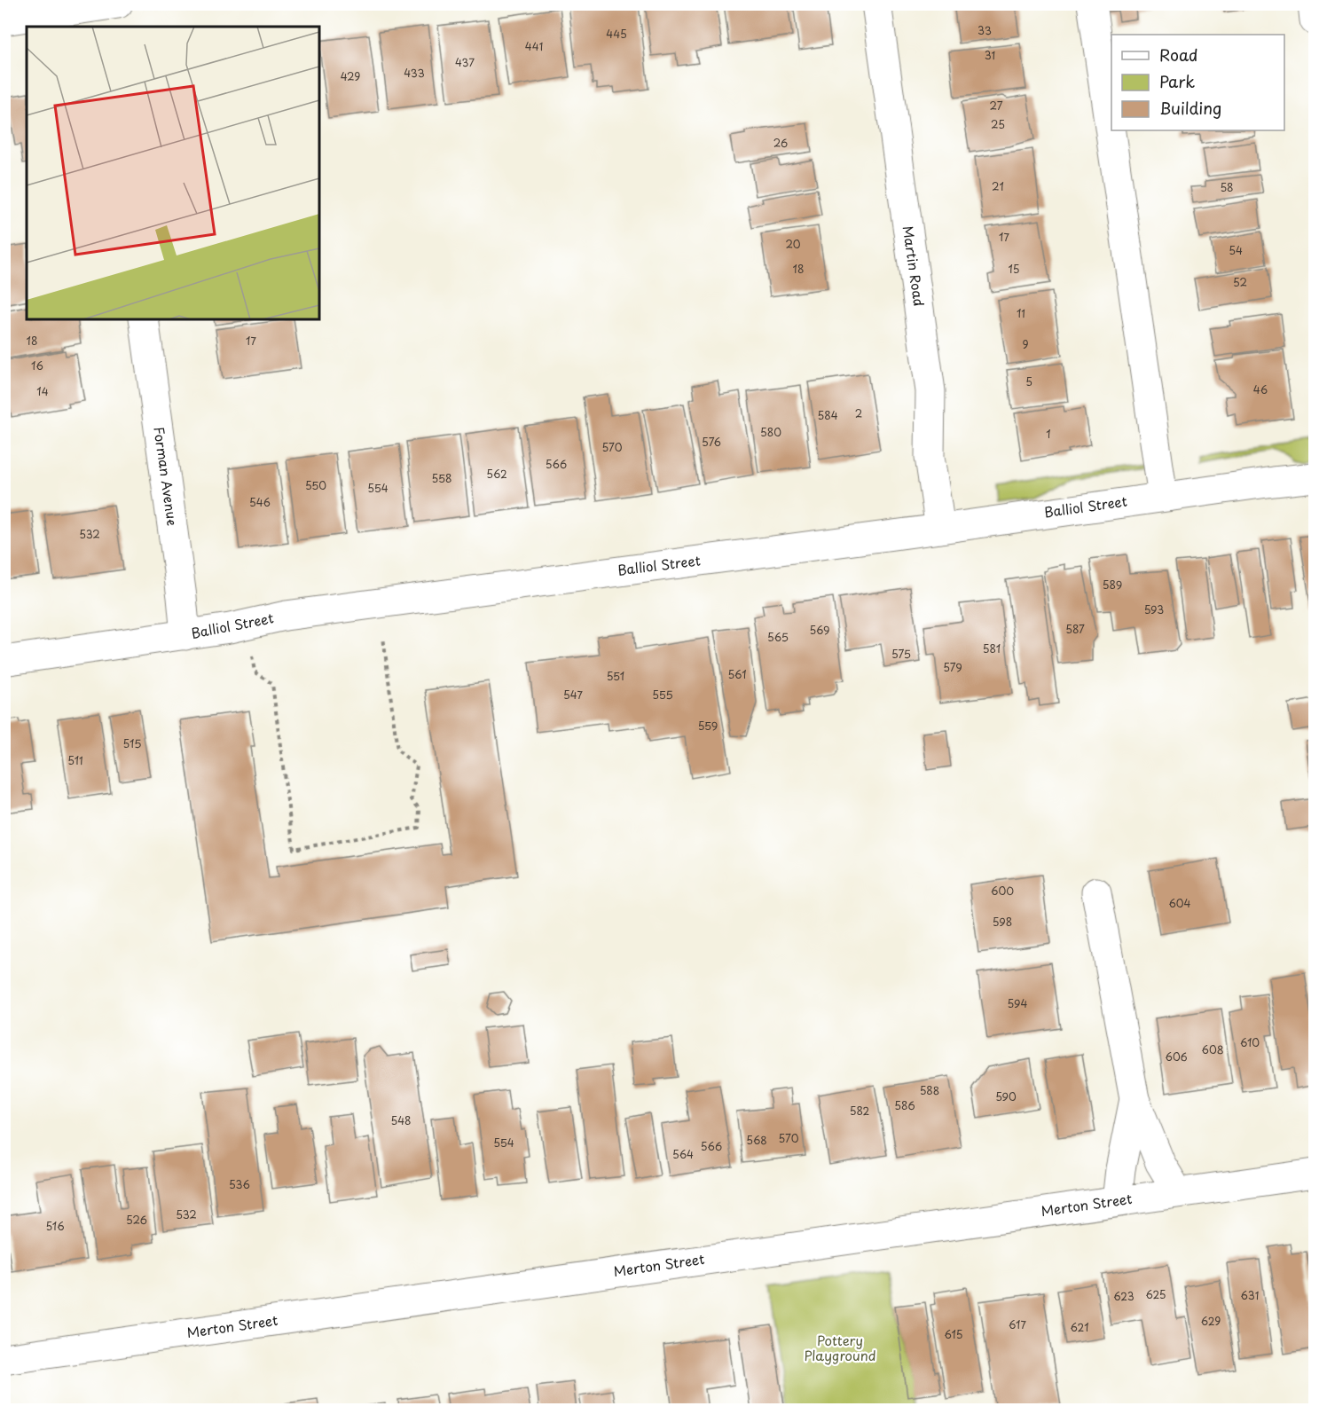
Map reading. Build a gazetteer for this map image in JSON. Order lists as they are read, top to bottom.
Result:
{
  "streets": {
    "street": [
      "Martin Road",
      "Forman Avenue",
      "Balliol Street",
      "Merton Street"
    ]
  },
  "crossings": [
    ["Martin Road", "Balliol Street"],
    ["Forman Avenue", "Balliol Street"]
  ],
  "parks": ["Pottery Playground"],
  "house_numbers": [
    "33",
    "445",
    "441",
    "31",
    "437",
    "433",
    "429",
    "27",
    "25",
    "26",
    "21",
    "58",
    "17",
    "20",
    "54",
    "18",
    "15",
    "52",
    "11",
    "18",
    "17",
    "9",
    "16",
    "5",
    "46",
    "14",
    "2",
    "584",
    "580",
    "1",
    "576",
    "570",
    "566",
    "562",
    "558",
    "550",
    "554",
    "546",
    "532",
    "589",
    "593",
    "587",
    "569",
    "565",
    "581",
    "575",
    "579",
    "561",
    "551",
    "547",
    "555",
    "559",
    "515",
    "511",
    "600",
    "604",
    "598",
    "594",
    "610",
    "608",
    "606",
    "588",
    "590",
    "586",
    "582",
    "548",
    "570",
    "568",
    "554",
    "566",
    "564",
    "536",
    "532",
    "526",
    "516",
    "625",
    "631",
    "623",
    "629",
    "617",
    "621",
    "615"
  ],
  "legend": ["Road", "Park", "Building"]
}
